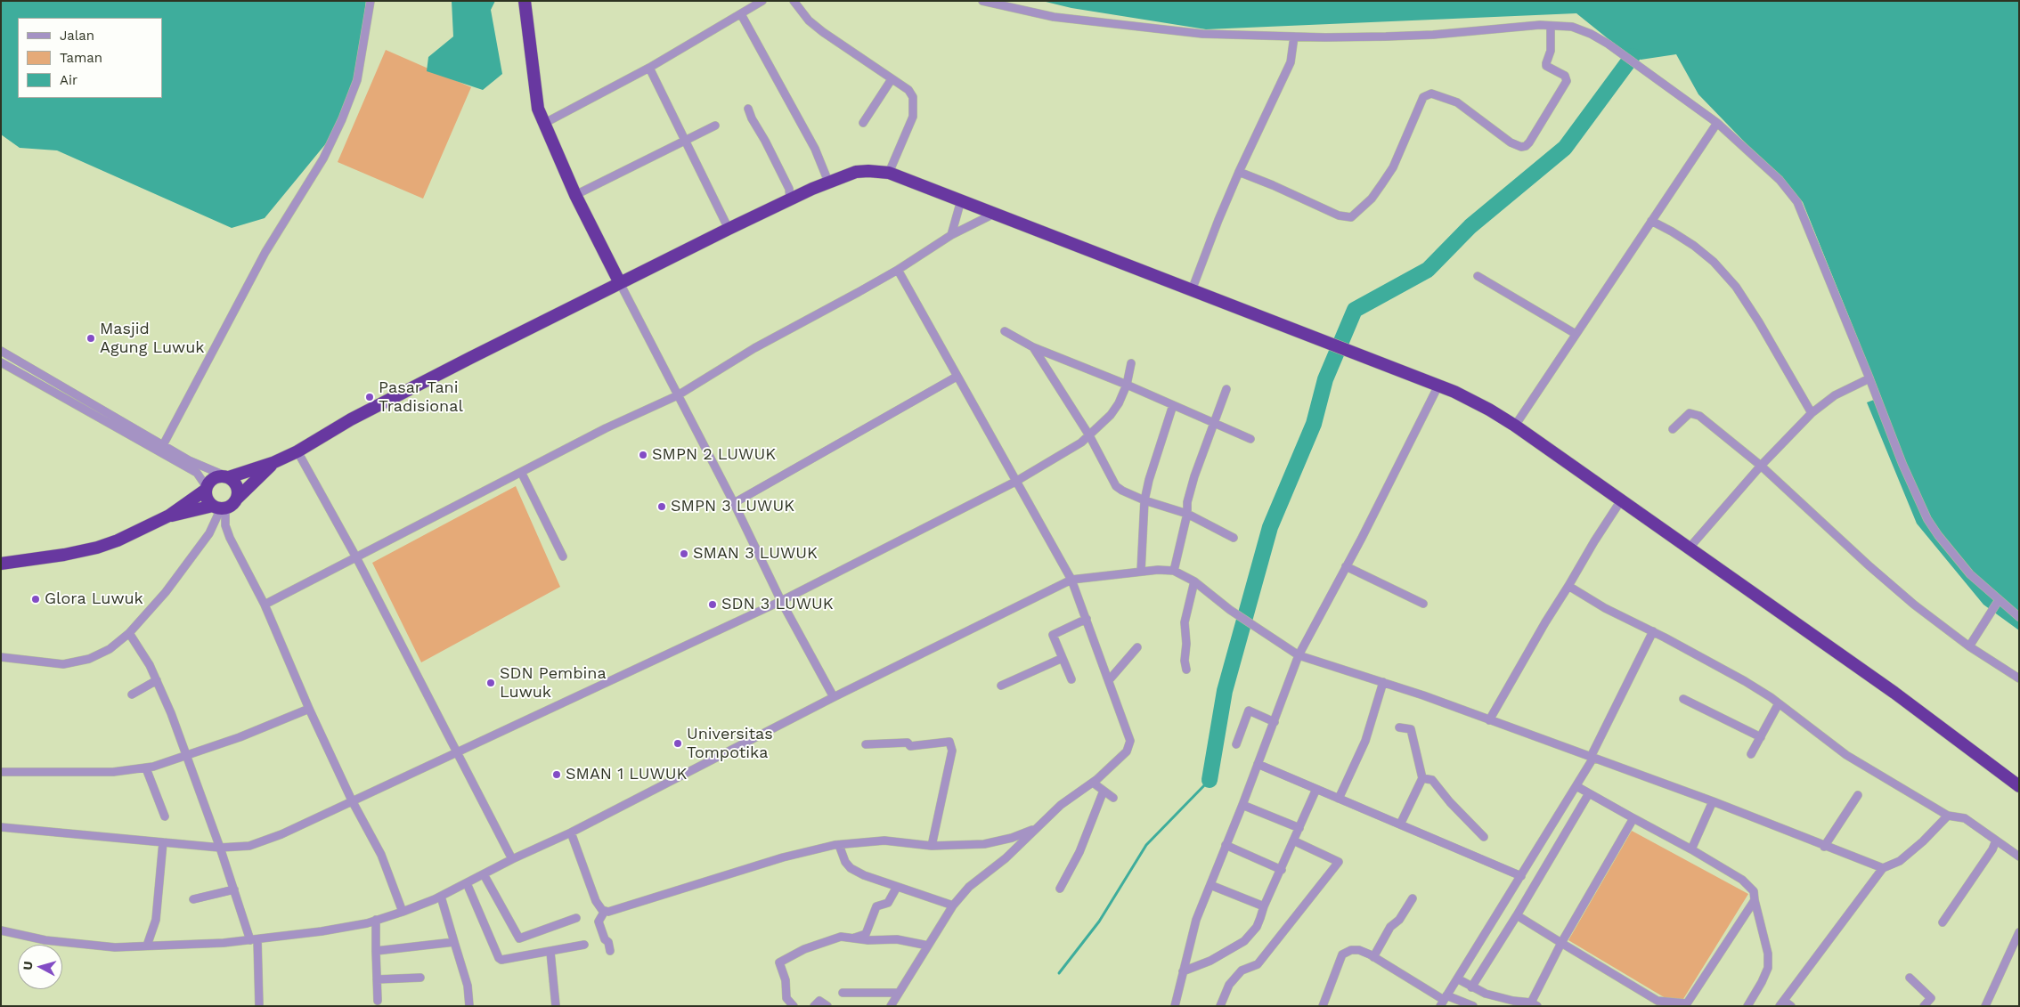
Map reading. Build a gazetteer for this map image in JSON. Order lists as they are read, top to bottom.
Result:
{
  "places": [
    "Masjid Agung Luwuk",
    "Pasar Tani Tradisional",
    "SMPN 2 LUWUK",
    "SMPN 3 LUWUK",
    "SMAN 3 LUWUK",
    "Glora Luwuk",
    "SDN 3 LUWUK",
    "SDN Pembina Luwuk",
    "Universitas Tompotika",
    "SMAN 1 LUWUK"
  ],
  "legend": ["Jalan", "Taman", "Air"],
  "north": "left"
}
